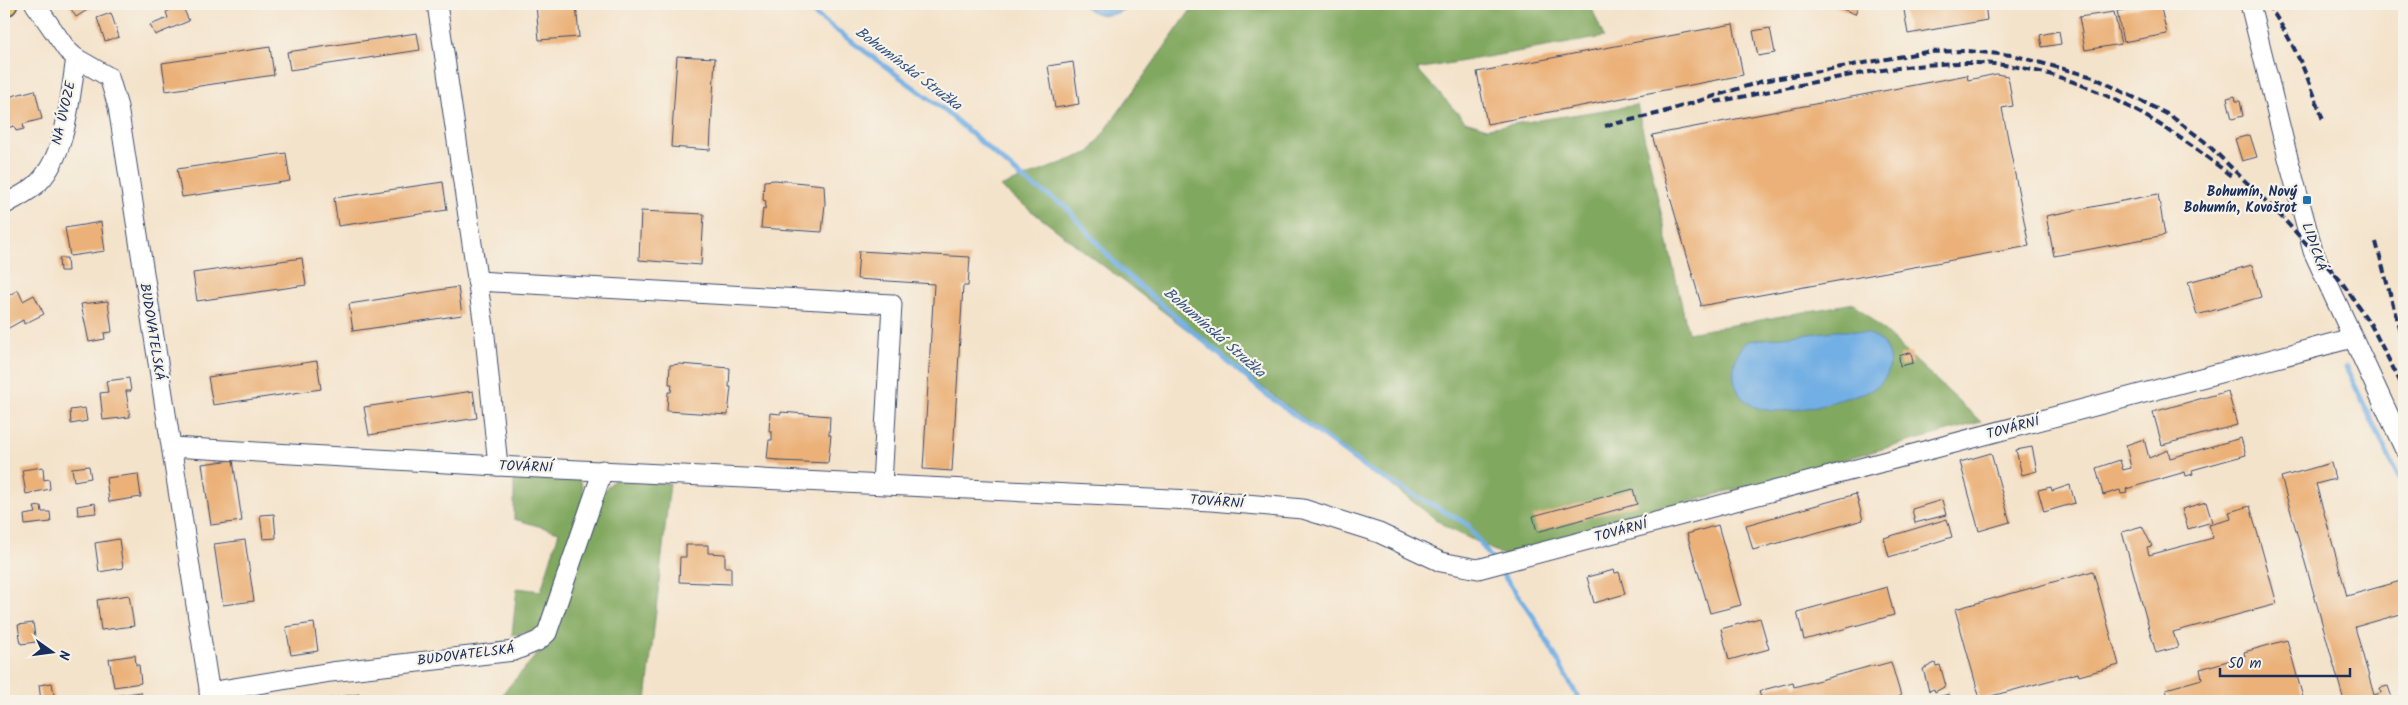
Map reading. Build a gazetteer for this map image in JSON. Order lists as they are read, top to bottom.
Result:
{
  "streets": {
    "street": [
      "NA ÚVOZE",
      "LIDICKÁ",
      "BUDOVATELSKÁ",
      "TOVÁRNÍ"
    ]
  },
  "crossings": [
    ["NA ÚVOZE", "BUDOVATELSKÁ"],
    ["LIDICKÁ", "TOVÁRNÍ"],
    ["BUDOVATELSKÁ", "TOVÁRNÍ"]
  ],
  "water": ["Bohumínská Stružka"],
  "places": {
    "transit": ["Bohumín, Nový Bohumín, Kovošrot"]
  },
  "scale_bar": "50 m",
  "north": "right"
}
